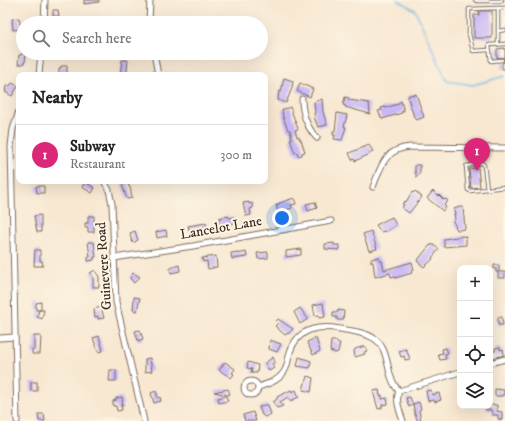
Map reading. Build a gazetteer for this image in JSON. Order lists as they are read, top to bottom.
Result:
{
  "streets": {
    "street": ["Lancelot Lane", "Guinevere Road"]
  },
  "crossings": [
    ["Lancelot Lane", "Guinevere Road"]
  ],
  "page": {
    "search": "Search here",
    "heading": "Nearby",
    "list": [
      {
        "mark": "1",
        "name": "Subway",
        "note": "Restaurant",
        "value": "300 m"
      }
    ],
    "pins": "1",
    "map_buttons": ["+", "−"]
  }
}
